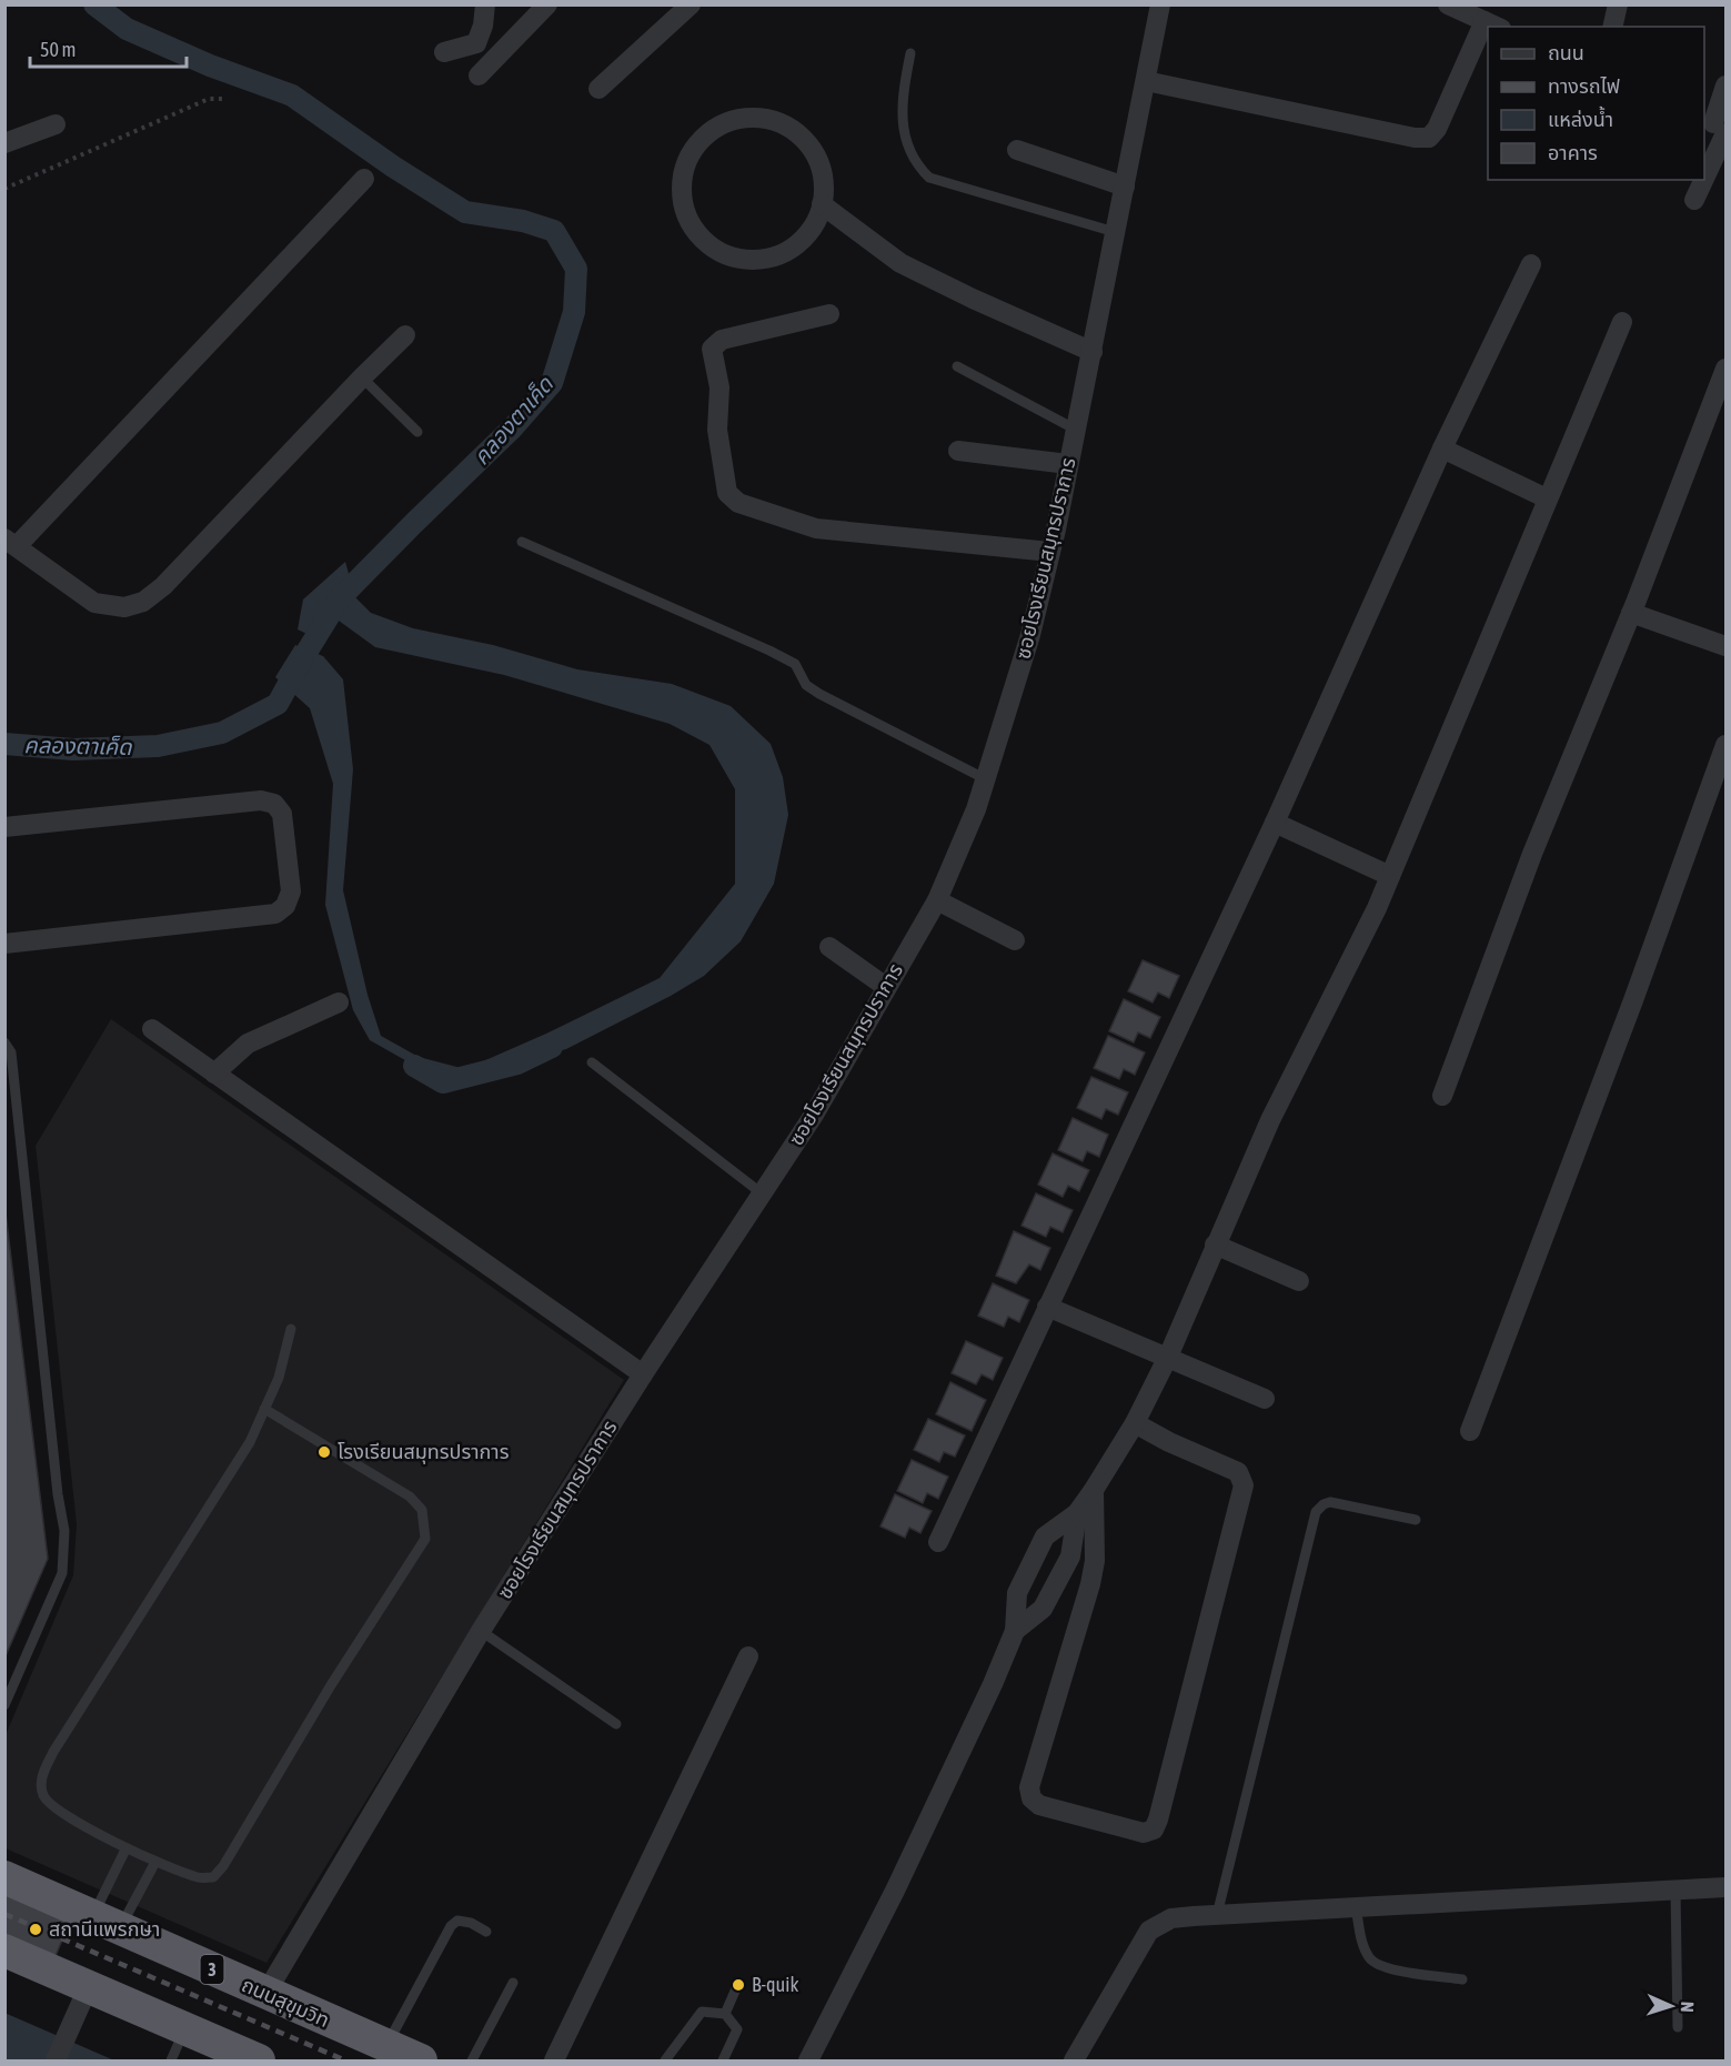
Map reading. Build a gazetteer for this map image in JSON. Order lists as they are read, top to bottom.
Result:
{
  "streets": {
    "highway": ["3", "ถนนสุขุมวิท"],
    "street": ["ซอยโรงเรียนสมุทรปราการ"]
  },
  "crossings": [
    ["ซอยโรงเรียนสมุทรปราการ", "ถนนสุขุมวิท"]
  ],
  "water": ["คลองตาเค็ด"],
  "places": ["โรงเรียนสมุทรปราการ", "สถานีแพรกษา", "B-quik"],
  "legend": [
    "ถนน",
    "ทางรถไฟ",
    "แหล่งน้ำ",
    "อาคาร"
  ],
  "scale_bar": "50 m",
  "north": "right"
}
